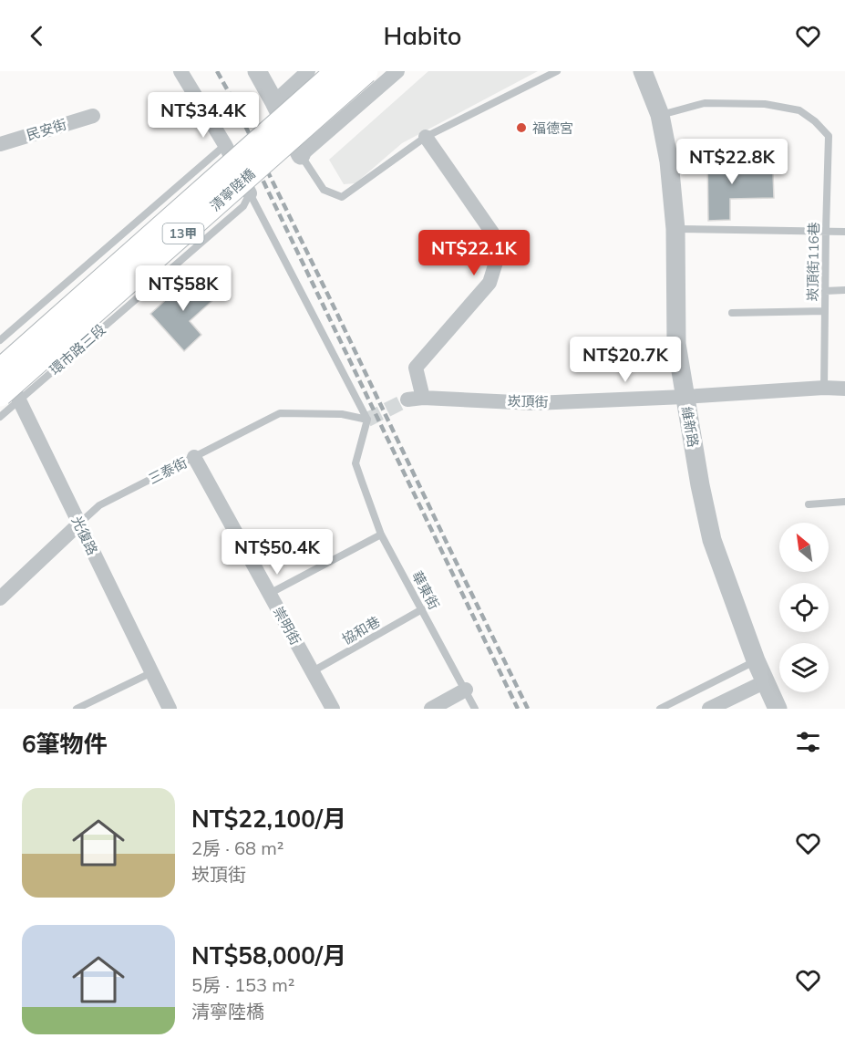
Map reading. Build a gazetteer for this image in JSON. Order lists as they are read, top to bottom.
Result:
{
  "streets": {
    "main road": ["清寧陸橋", "13甲"],
    "street": [
      "民安街",
      "崁頂街",
      "維新路",
      "三泰街",
      "光復路",
      "崇明街"
    ],
    "lane": [
      "崁頂街116巷",
      "環市路三段",
      "華東街",
      "協和巷"
    ]
  },
  "crossings": [
    ["清寧陸橋", "環市路三段"],
    ["清寧陸橋", "光復路"],
    ["崁頂街116巷", "崁頂街"],
    ["崁頂街116巷", "維新路"],
    ["環市路三段", "光復路"],
    ["崁頂街", "維新路"],
    ["三泰街", "光復路"],
    ["三泰街", "華東街"],
    ["三泰街", "崇明街"],
    ["華東街", "協和巷"],
    ["崇明街", "協和巷"]
  ],
  "places": ["福德宮"],
  "north": "top left",
  "page": {
    "header": "Habito",
    "price": [
      "NT$34.4K",
      "NT$22.8K",
      "NT$22.1K",
      "NT$58K",
      "NT$20.7K",
      "NT$50.4K"
    ],
    "heading": "6筆物件",
    "list": [
      {
        "name": "NT$22,100/月",
        "note": "2房 · 68 m² · 崁頂街"
      },
      {
        "name": "NT$58,000/月",
        "note": "5房 · 153 m² · 清寧陸橋"
      }
    ]
  }
}
